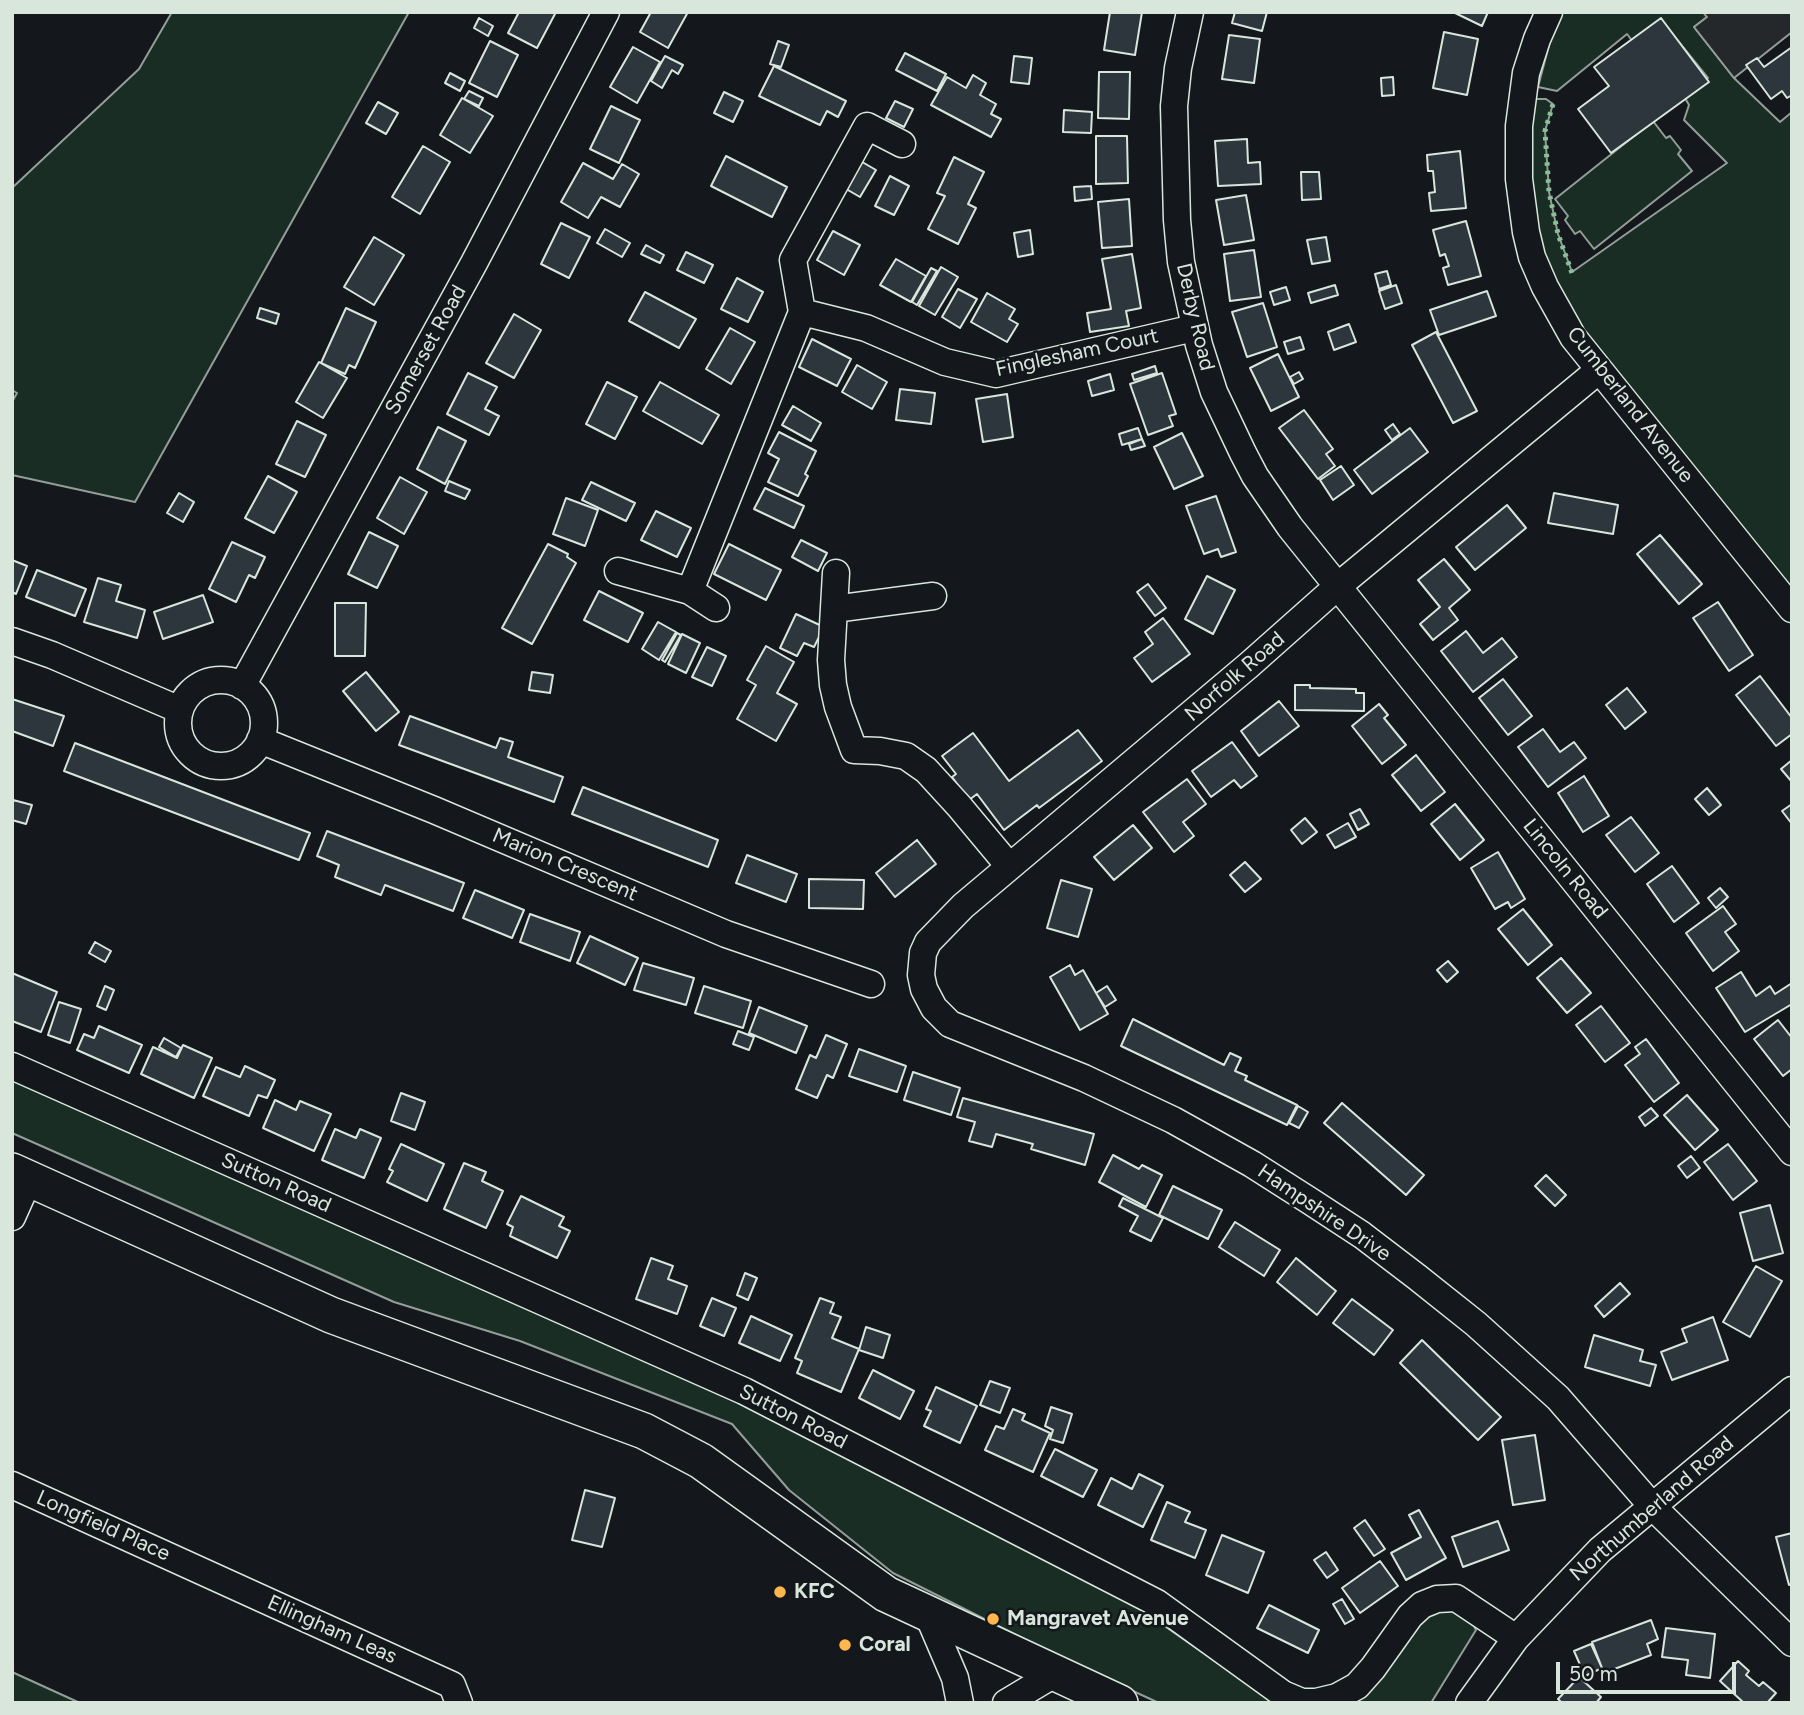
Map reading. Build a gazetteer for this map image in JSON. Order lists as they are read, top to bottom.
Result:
{
  "streets": {
    "street": [
      "Derby Road",
      "Somerset Road",
      "Finglesham Court",
      "Cumberland Avenue",
      "Norfolk Road",
      "Marion Crescent",
      "Lincoln Road",
      "Sutton Road",
      "Hampshire Drive",
      "Northumberland Road",
      "Longfield Place",
      "Ellingham Leas"
    ]
  },
  "crossings": [
    ["Derby Road", "Finglesham Court"],
    ["Derby Road", "Norfolk Road"],
    ["Derby Road", "Lincoln Road"],
    ["Somerset Road", "Marion Crescent"],
    ["Cumberland Avenue", "Norfolk Road"],
    ["Norfolk Road", "Lincoln Road"],
    ["Norfolk Road", "Hampshire Drive"],
    ["Sutton Road", "Northumberland Road"],
    ["Hampshire Drive", "Northumberland Road"],
    ["Longfield Place", "Ellingham Leas"]
  ],
  "places": ["KFC", "Mangravet Avenue", "Coral"],
  "scale_bar": "50 m"
}
